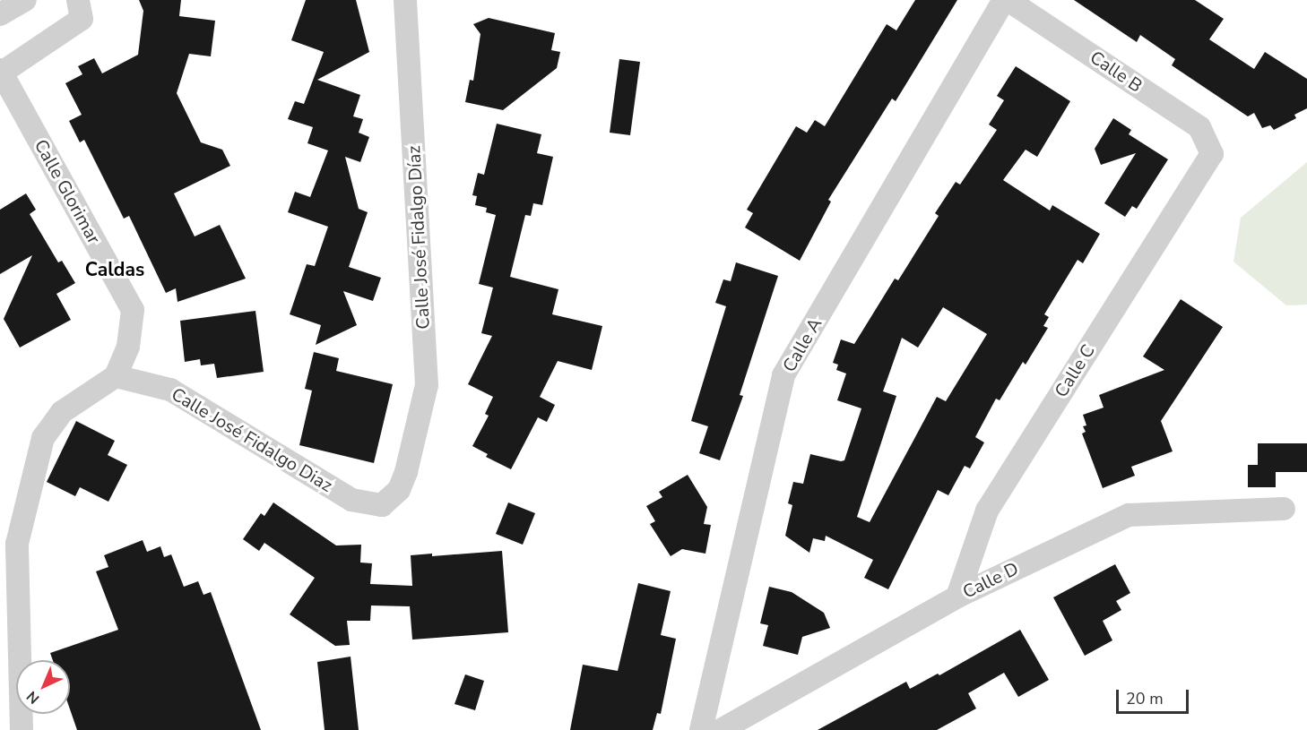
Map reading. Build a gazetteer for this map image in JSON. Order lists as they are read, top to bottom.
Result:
{
  "streets": {
    "street": [
      "Calle B",
      "Calle Glorimar",
      "Calle José Fidalgo Díaz",
      "Calle A",
      "Calle C",
      "Calle José Fidalgo Diaz",
      "Calle D"
    ]
  },
  "crossings": [
    ["Calle B", "Calle A"],
    ["Calle B", "Calle C"],
    ["Calle Glorimar", "Calle José Fidalgo Diaz"],
    ["Calle José Fidalgo Díaz", "Calle José Fidalgo Diaz"],
    ["Calle C", "Calle D"]
  ],
  "districts": ["Caldas"],
  "scale_bar": "20 m",
  "north": "bottom left"
}
